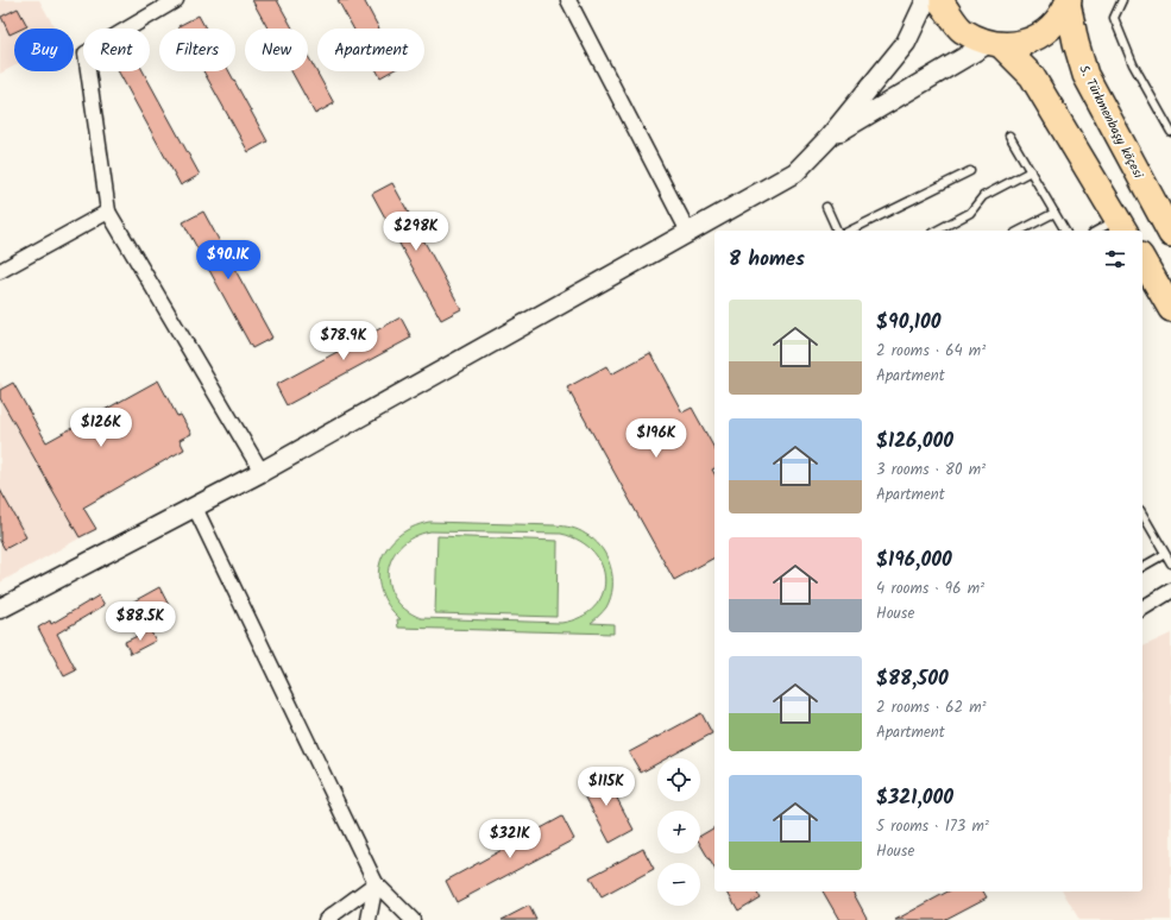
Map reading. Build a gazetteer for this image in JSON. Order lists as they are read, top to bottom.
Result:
{
  "streets": {
    "highway": ["S. Türkmenbaşy köçesi"]
  },
  "page": {
    "chip": [
      "Buy",
      "Rent",
      "Filters",
      "New",
      "Apartment"
    ],
    "price": [
      "$298K",
      "$90.1K",
      "$78.9K",
      "$126K",
      "$196K",
      "$88.5K",
      "$115K",
      "$321K"
    ],
    "heading": "8 homes",
    "list": [
      {
        "name": "$90,100",
        "note": "2 rooms · 64 m² · Apartment"
      },
      {
        "name": "$126,000",
        "note": "3 rooms · 80 m² · Apartment"
      },
      {
        "name": "$196,000",
        "note": "4 rooms · 96 m² · House"
      },
      {
        "name": "$88,500",
        "note": "2 rooms · 62 m² · Apartment"
      },
      {
        "name": "$321,000",
        "note": "5 rooms · 173 m² · House"
      }
    ],
    "map_buttons": ["+", "−"]
  }
}
